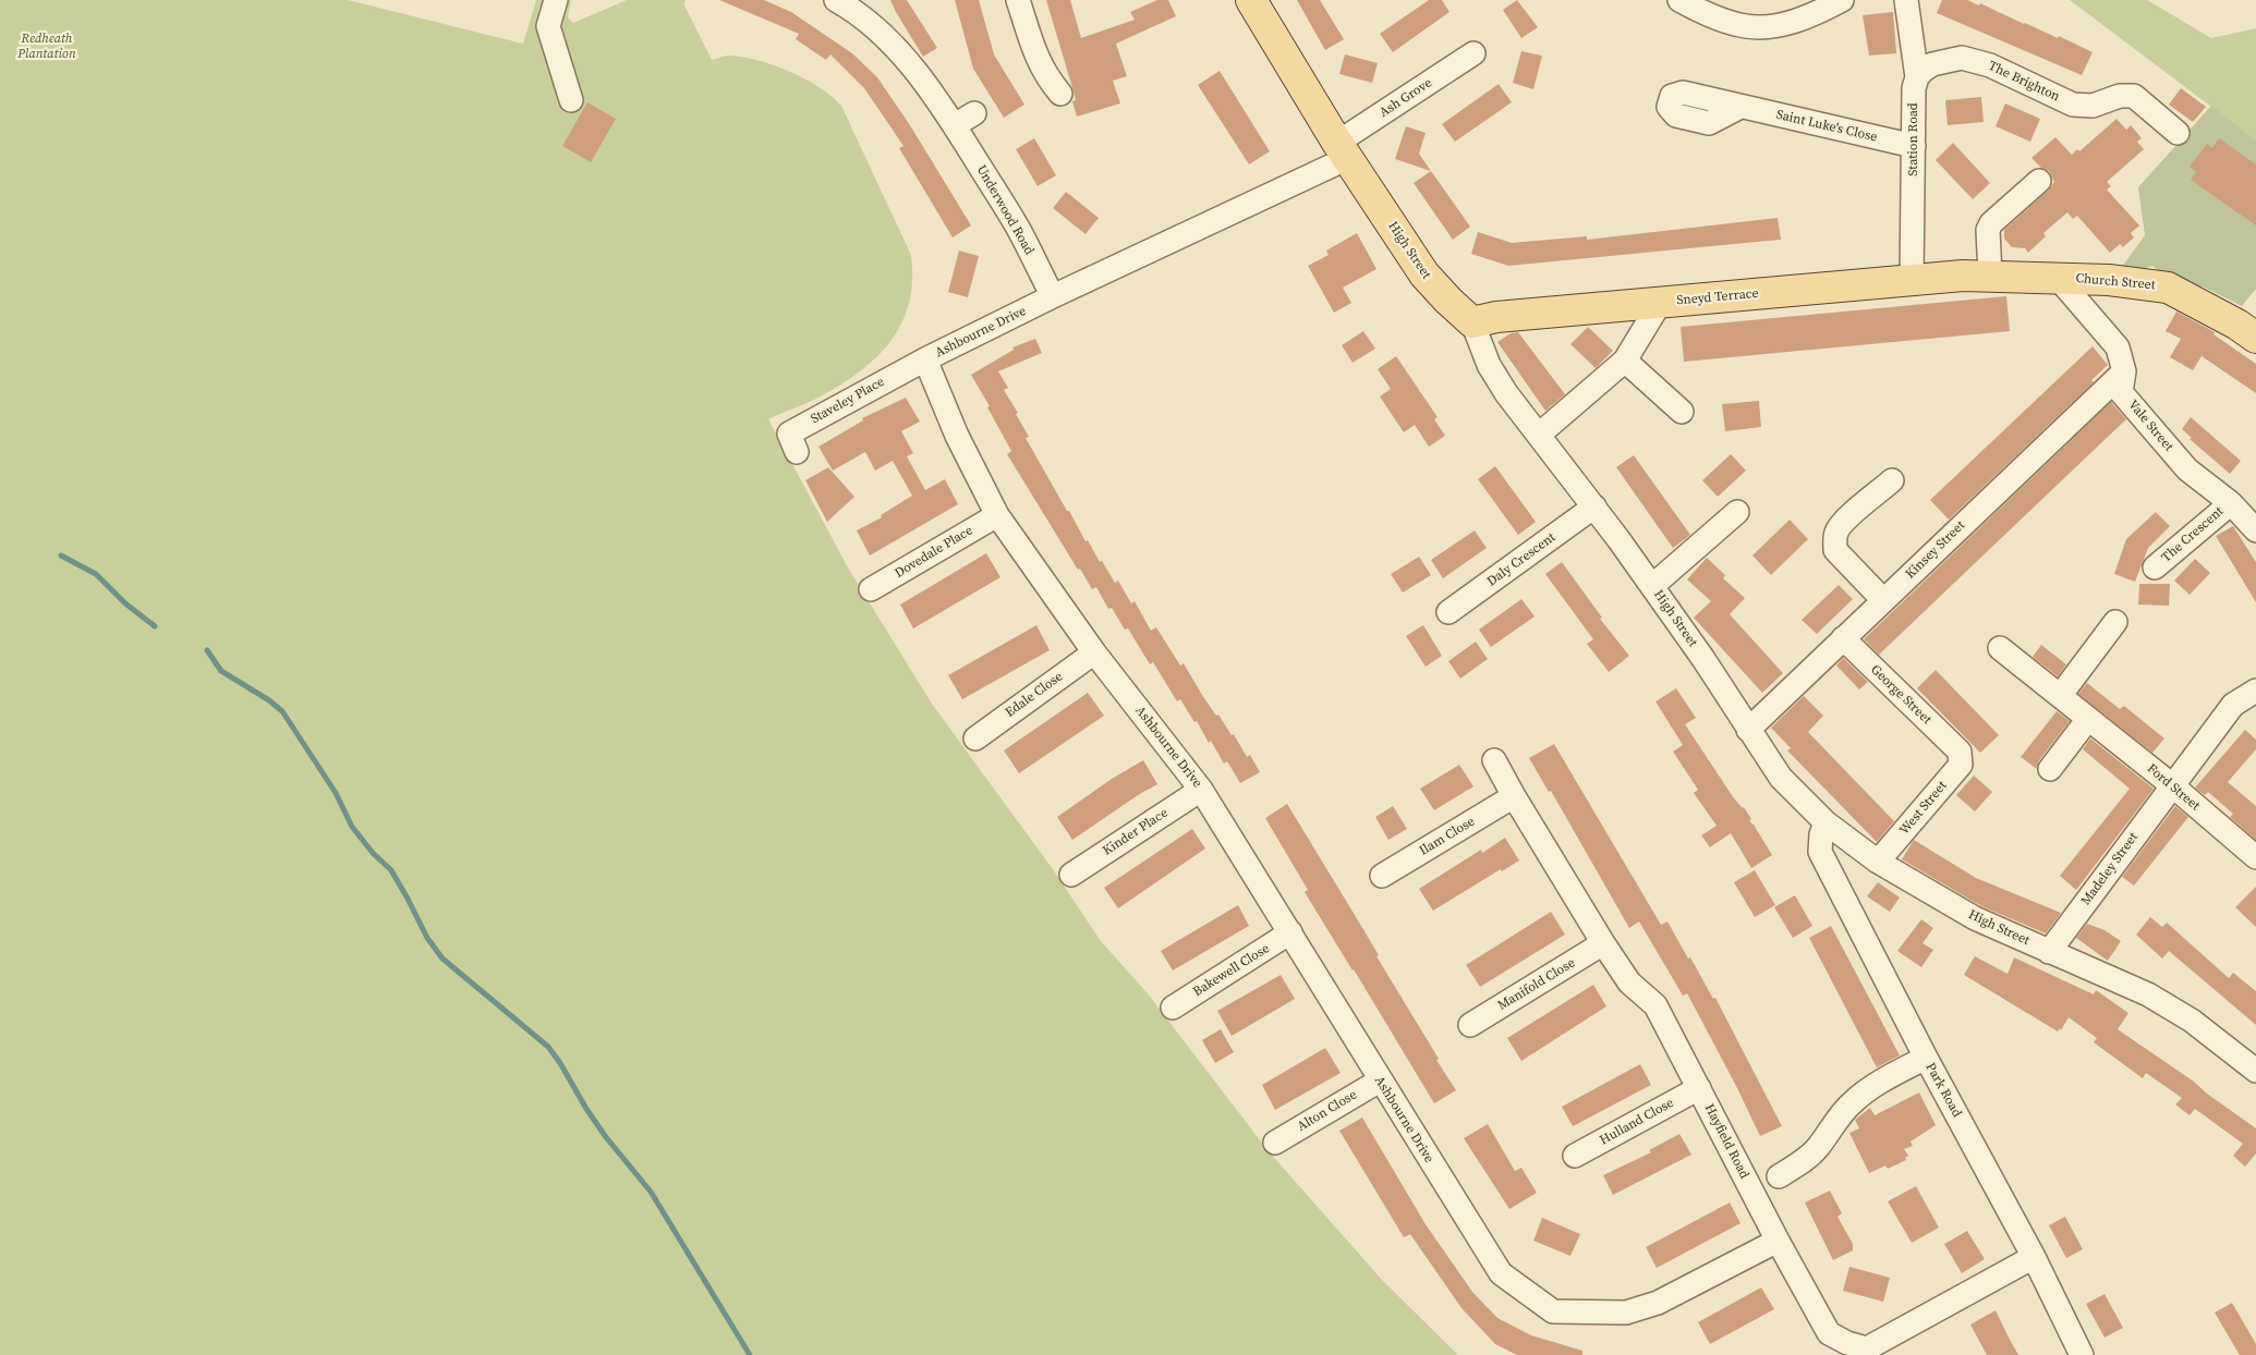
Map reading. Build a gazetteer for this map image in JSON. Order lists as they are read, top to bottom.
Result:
{
  "streets": {
    "main road": ["High Street", "Church Street", "Sneyd Terrace"],
    "street": [
      "The Brighton",
      "Ash Grove",
      "Saint Luke's Close",
      "Station Road",
      "Underwood Road",
      "Ashbourne Drive",
      "Staveley Place",
      "Vale Street",
      "The Crescent",
      "Kinsey Street",
      "Dovedale Place",
      "Daly Crescent",
      "Edale Close",
      "George Street",
      "Ford Street",
      "West Street",
      "Kinder Place",
      "Ilam Close",
      "Madeley Street",
      "Bakewell Close",
      "Manifold Close",
      "Park Road",
      "Alton Close",
      "Hulland Close",
      "Hayfield Road"
    ]
  },
  "crossings": [
    ["The Brighton", "Station Road"],
    ["Ash Grove", "High Street"],
    ["Ash Grove", "Ashbourne Drive"],
    ["Saint Luke's Close", "Station Road"],
    ["Station Road", "Sneyd Terrace"],
    ["Underwood Road", "Ashbourne Drive"],
    ["High Street", "Sneyd Terrace"],
    ["High Street", "Ashbourne Drive"],
    ["High Street", "Kinsey Street"],
    ["High Street", "Daly Crescent"],
    ["High Street", "West Street"],
    ["High Street", "Madeley Street"],
    ["High Street", "Park Road"],
    ["Church Street", "Sneyd Terrace"],
    ["Church Street", "Vale Street"],
    ["Ashbourne Drive", "Staveley Place"],
    ["Ashbourne Drive", "Dovedale Place"],
    ["Ashbourne Drive", "Edale Close"],
    ["Ashbourne Drive", "Kinder Place"],
    ["Ashbourne Drive", "Bakewell Close"],
    ["Ashbourne Drive", "Alton Close"],
    ["Ashbourne Drive", "Hayfield Road"],
    ["Vale Street", "The Crescent"],
    ["Vale Street", "Kinsey Street"],
    ["Kinsey Street", "George Street"],
    ["George Street", "West Street"],
    ["Ford Street", "Madeley Street"],
    ["Ilam Close", "Hayfield Road"],
    ["Manifold Close", "Hayfield Road"],
    ["Park Road", "Hayfield Road"],
    ["Hulland Close", "Hayfield Road"]
  ],
  "parks": ["Redheath Plantation"]
}
